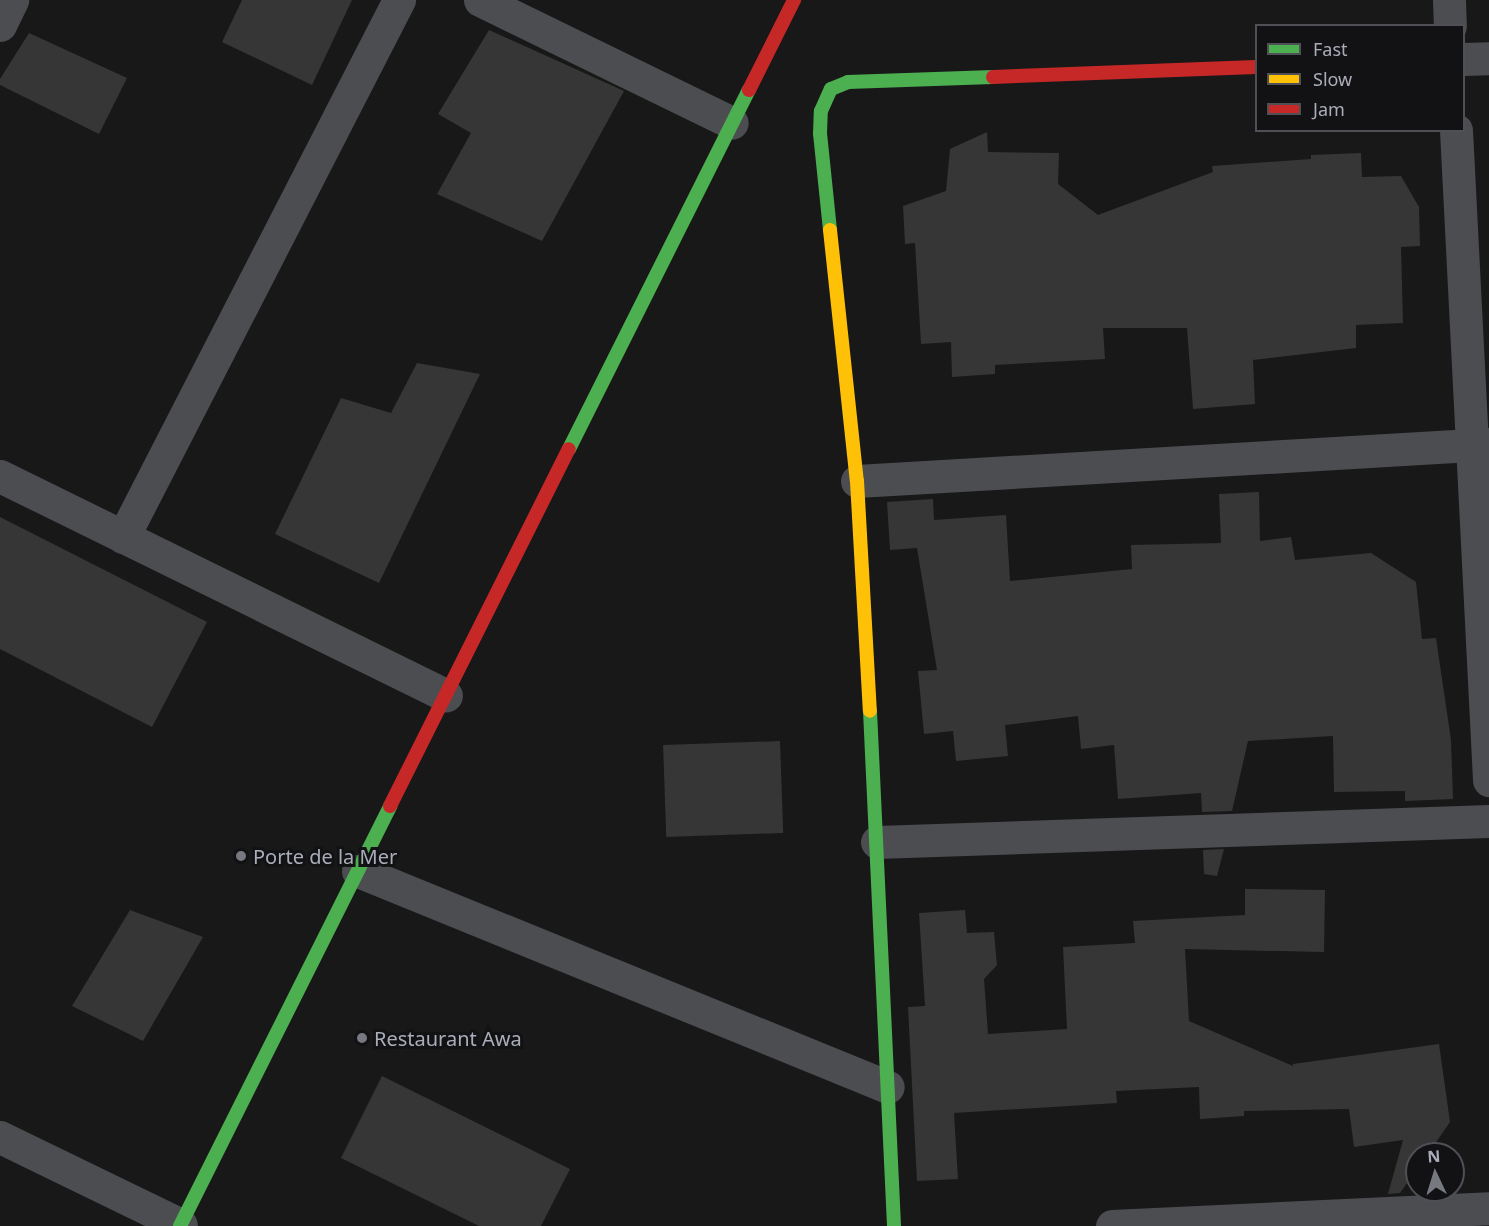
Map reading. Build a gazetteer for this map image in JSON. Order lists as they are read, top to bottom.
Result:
{
  "places": ["Porte de la Mer", "Restaurant Awa"],
  "legend": ["Fast", "Slow", "Jam"],
  "north": "top"
}
